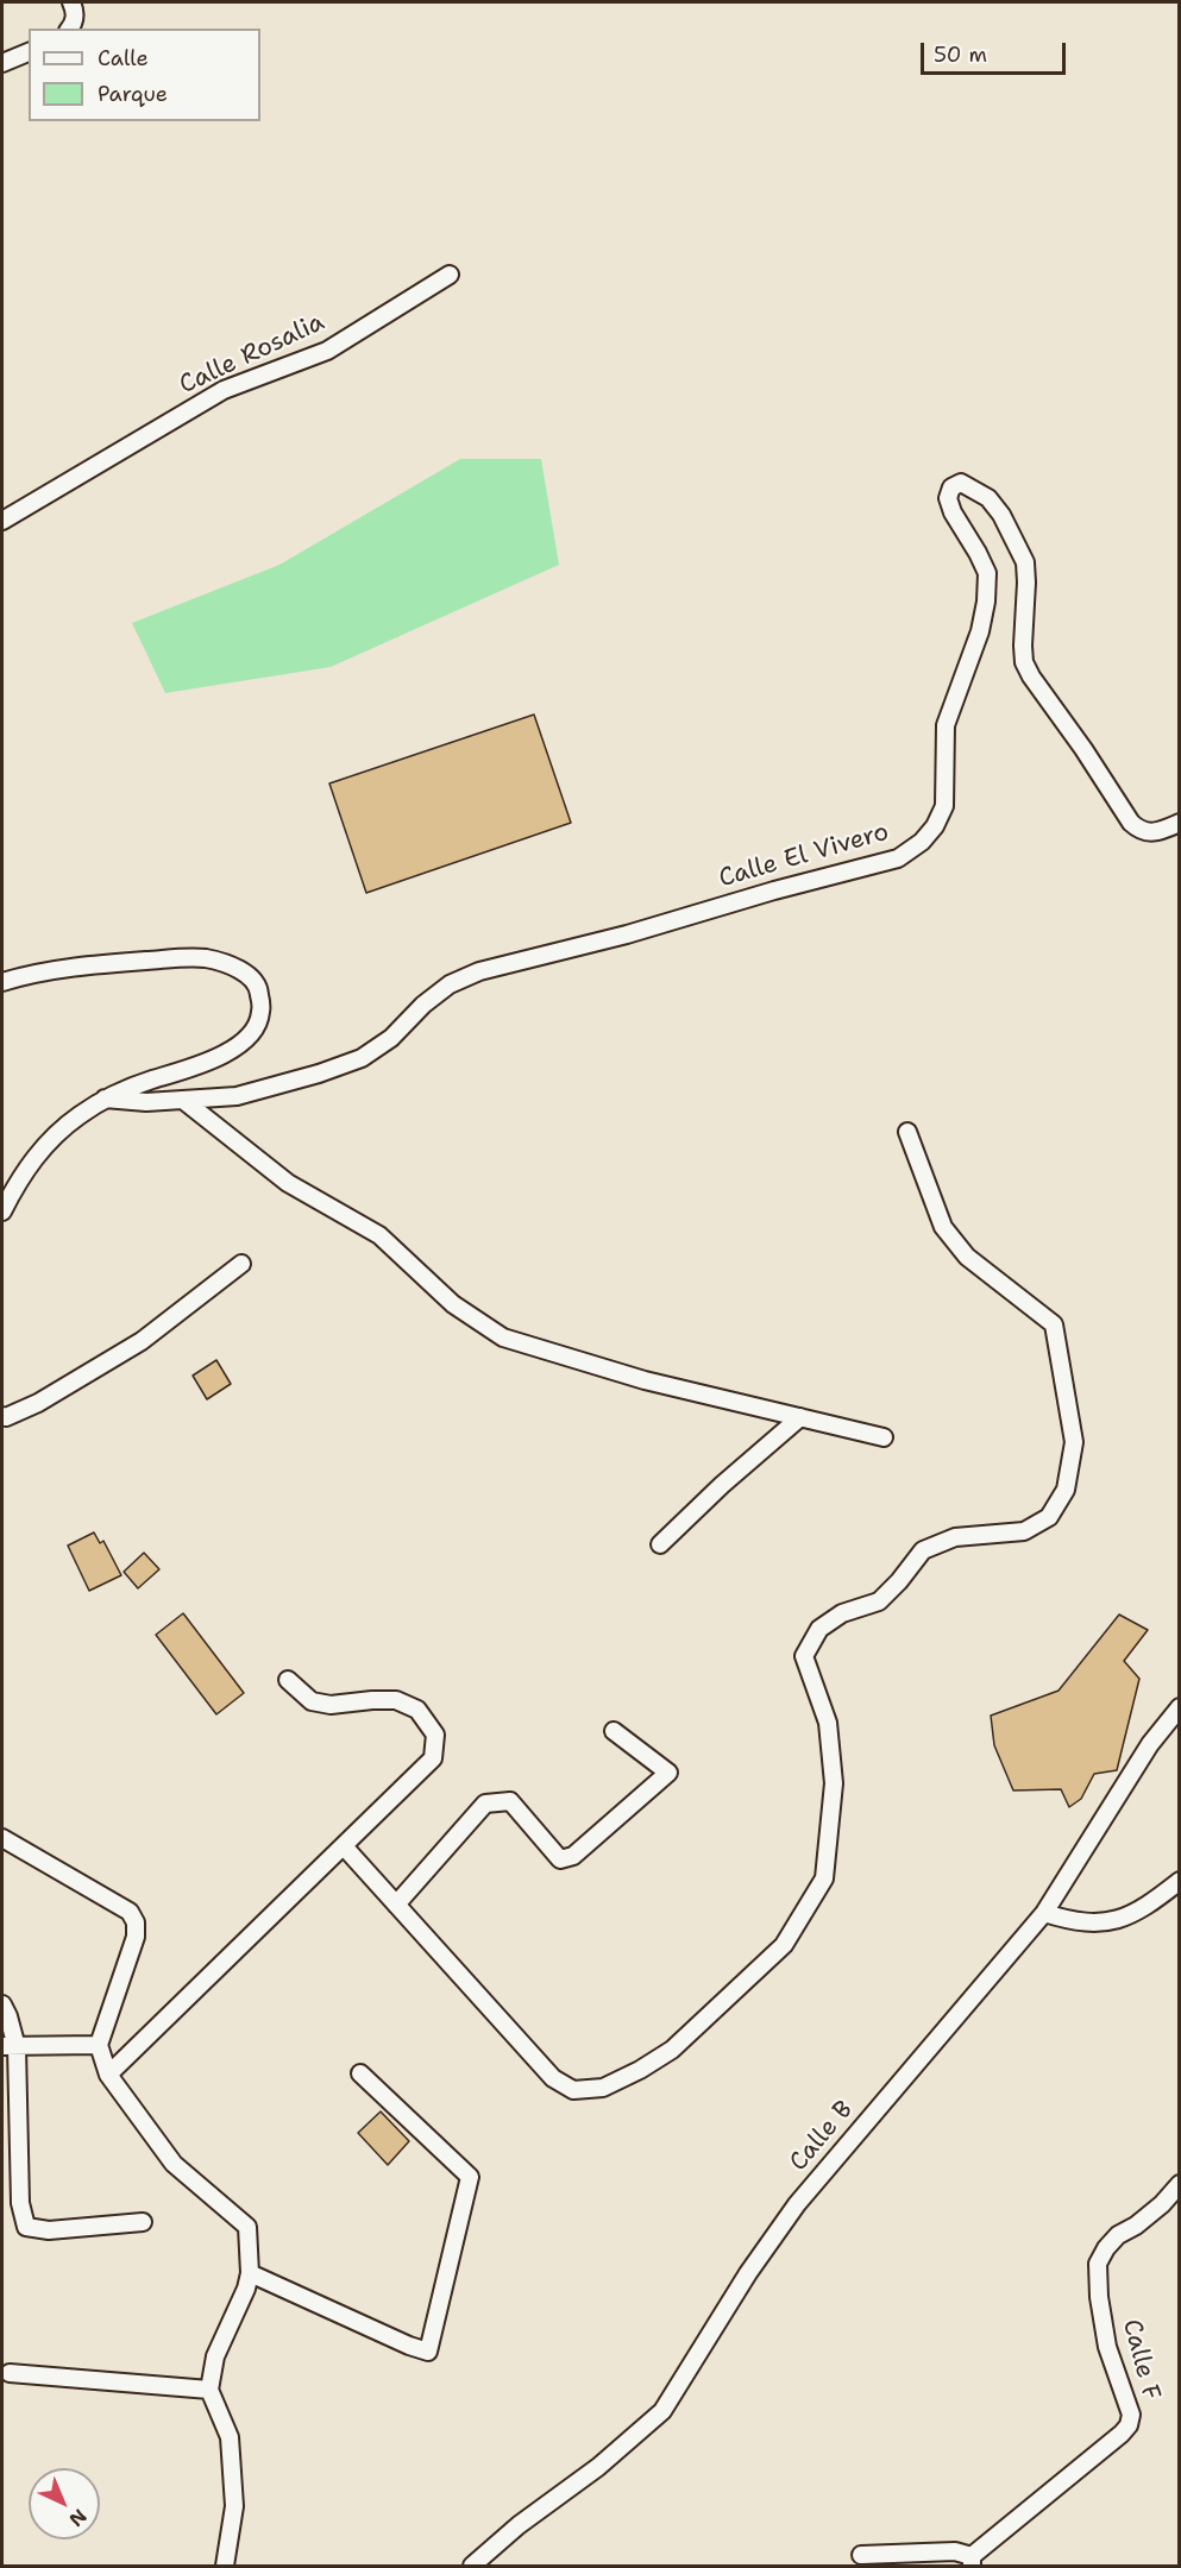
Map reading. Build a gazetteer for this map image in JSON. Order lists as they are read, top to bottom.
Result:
{
  "streets": {
    "street": [
      "Calle Rosalia",
      "Calle El Vivero",
      "Calle B",
      "Calle F"
    ]
  },
  "legend": ["Calle", "Parque"],
  "scale_bar": "50 m",
  "north": "bottom right"
}
